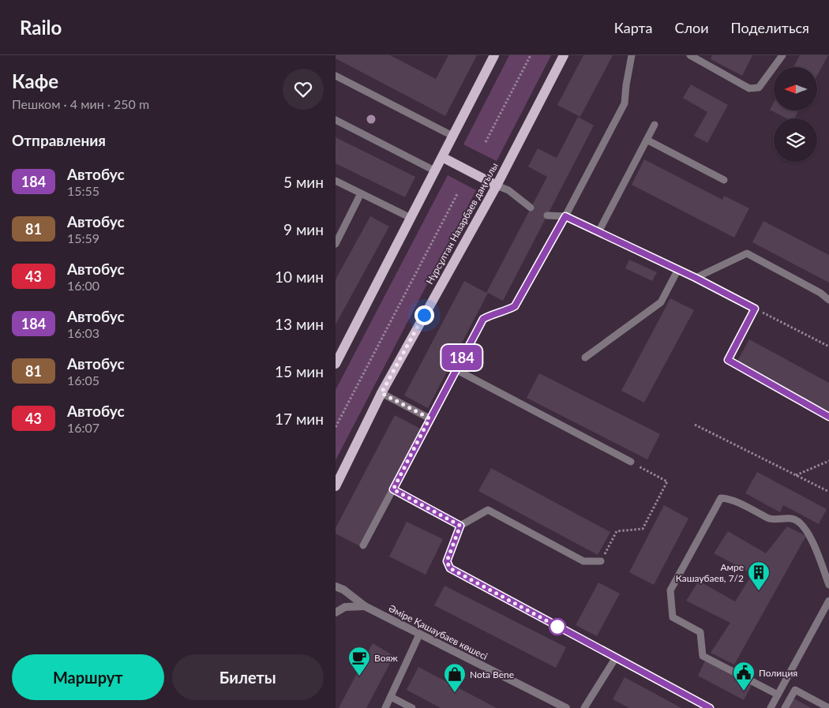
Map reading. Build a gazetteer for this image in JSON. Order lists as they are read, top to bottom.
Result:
{
  "streets": {
    "main road": ["Нұрсұлтан Назарбаев даңғылы"],
    "street": ["Әміре Қашаубаев көшесі"]
  },
  "places": {
    "building": ["Амре Кашаубаев, 7/2"],
    "cafe": ["Вояж"],
    "public building": ["Полиция"],
    "shop": ["Nota Bene"]
  },
  "lines": ["bus line 184"],
  "north": "left",
  "page": {
    "header": "Railo",
    "nav": ["Карта", "Слои", "Поделиться"],
    "heading": [
      ["Кафе", "Пешком · 4 мин · 250 m"],
      "Отправления"
    ],
    "on_map": "184",
    "list": [
      {
        "mark": "184",
        "name": "Автобус",
        "note": "15:55",
        "value": "5 мин"
      },
      {
        "mark": "81",
        "name": "Автобус",
        "note": "15:59",
        "value": "9 мин"
      },
      {
        "mark": "43",
        "name": "Автобус",
        "note": "16:00",
        "value": "10 мин"
      },
      {
        "mark": "184",
        "name": "Автобус",
        "note": "16:03",
        "value": "13 мин"
      },
      {
        "mark": "81",
        "name": "Автобус",
        "note": "16:05",
        "value": "15 мин"
      },
      {
        "mark": "43",
        "name": "Автобус",
        "note": "16:07",
        "value": "17 мин"
      }
    ],
    "buttons": ["Маршрут", "Билеты"]
  }
}
